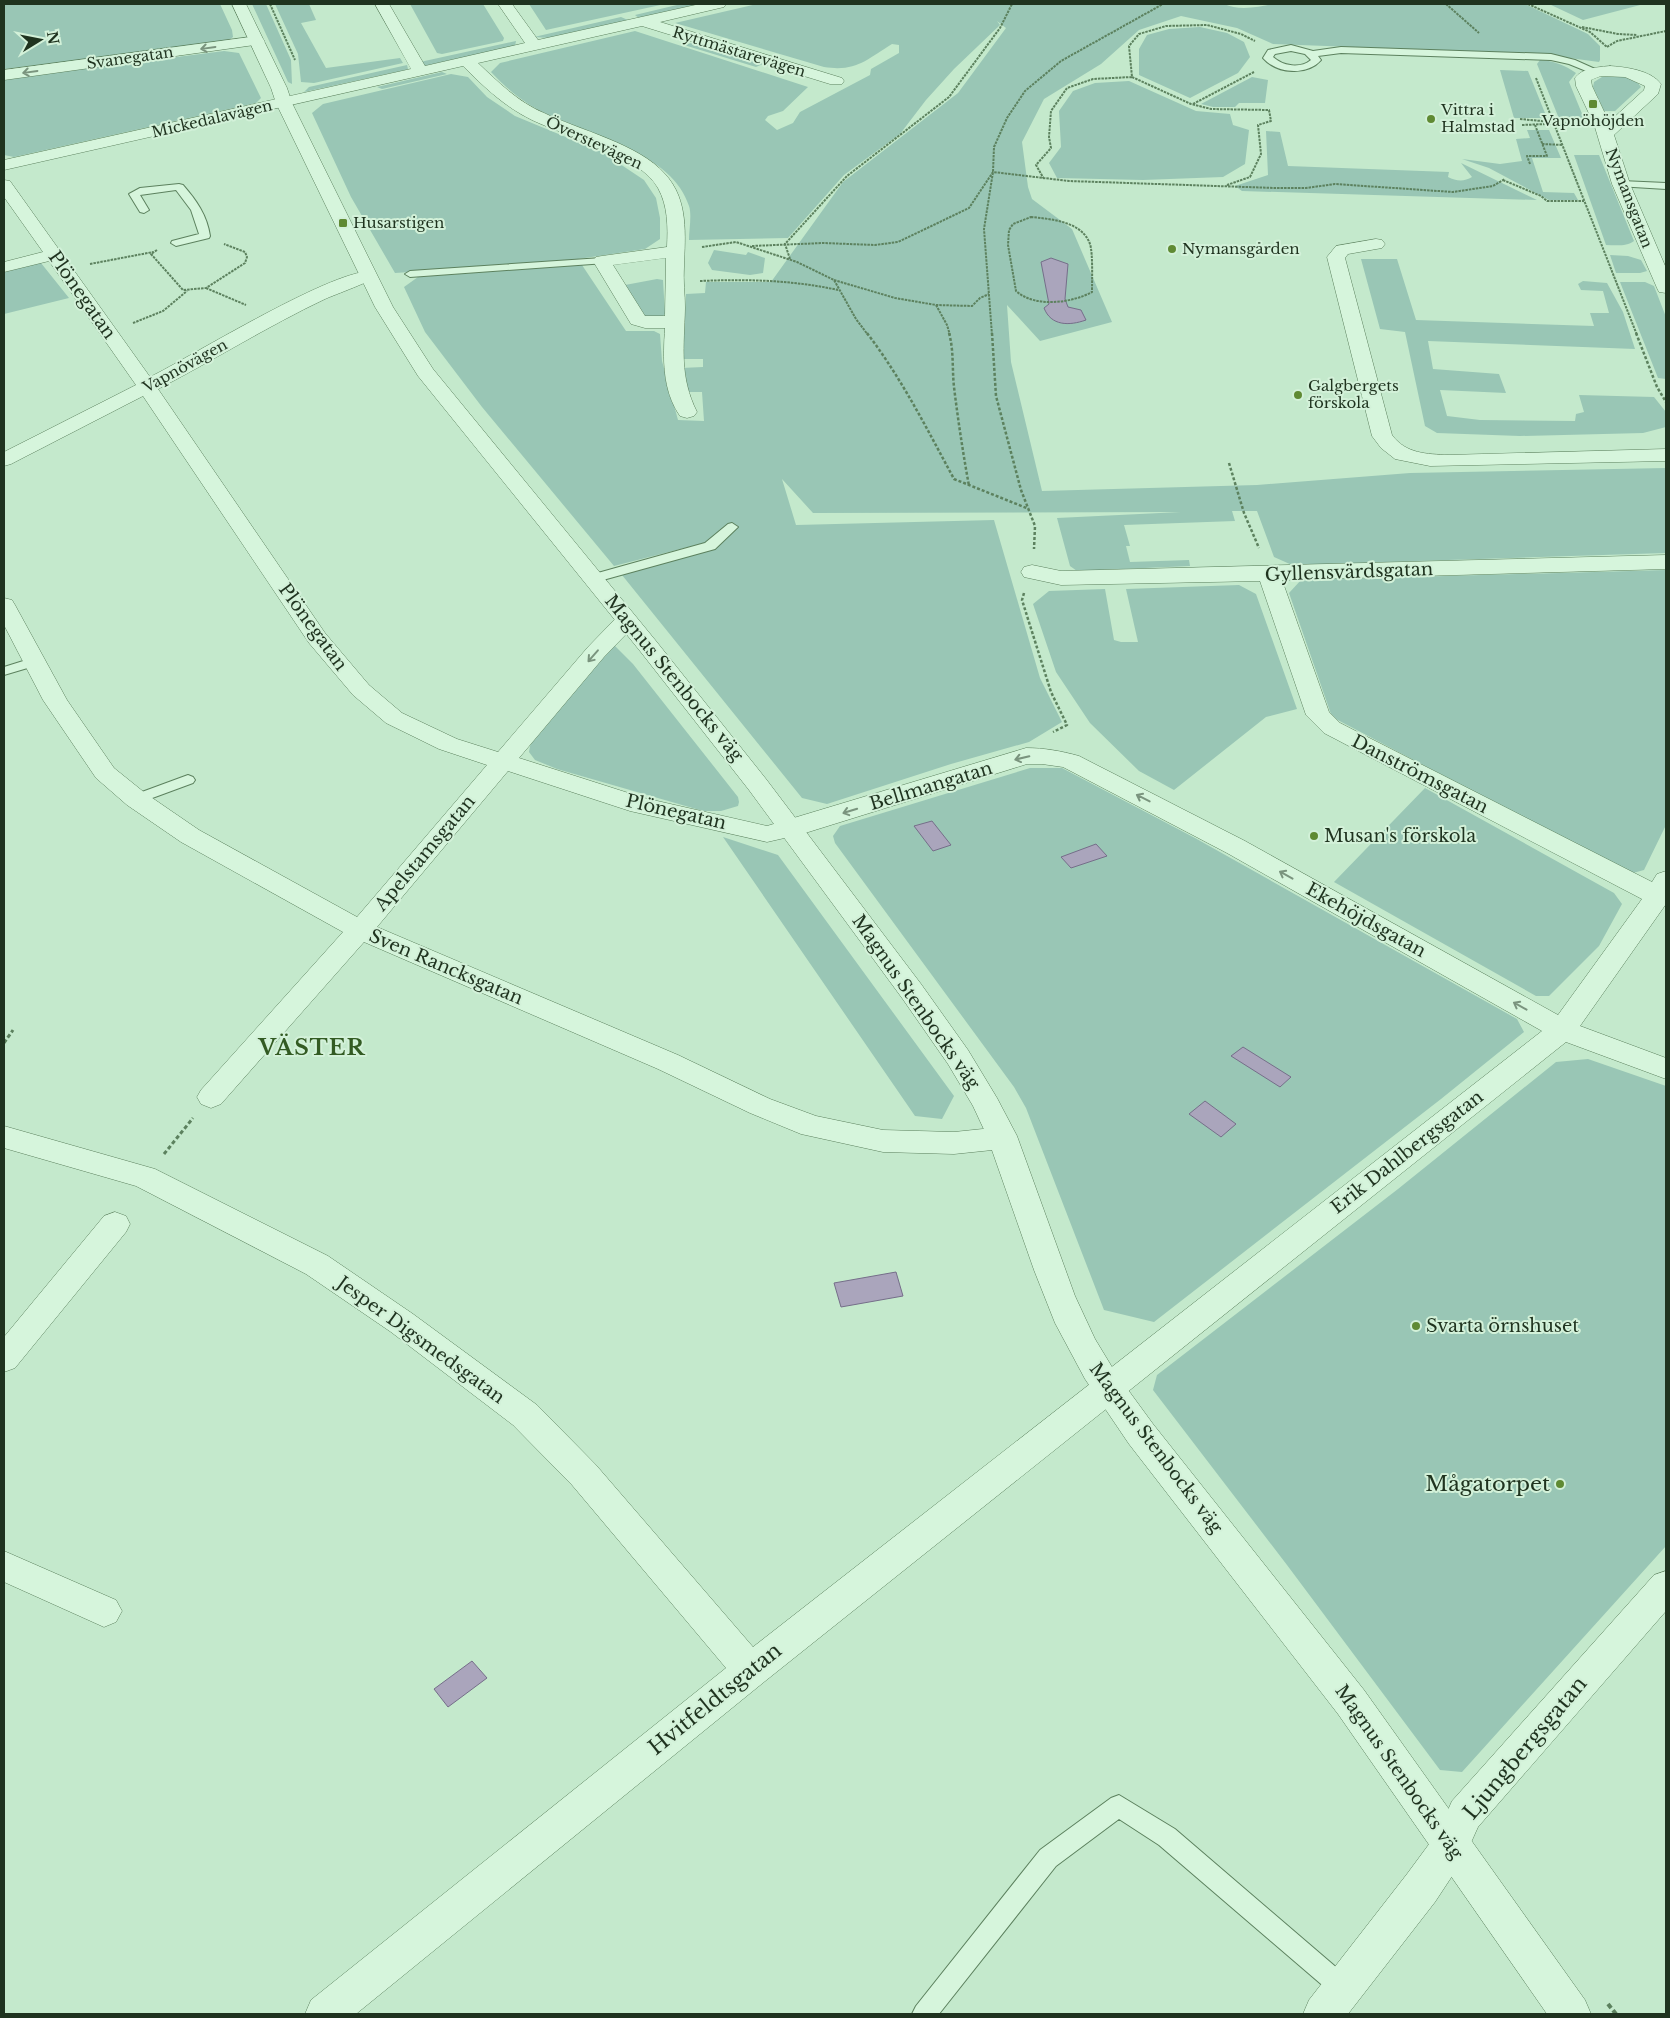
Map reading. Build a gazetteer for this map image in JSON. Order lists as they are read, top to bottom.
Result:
{
  "streets": {
    "street": [
      "Ryttmästarevägen",
      "Svanegatan",
      "Mickedalavägen",
      "Överstevägen",
      "Nymansgatan",
      "Plönegatan",
      "Vapnövägen",
      "Gyllensvärdsgatan",
      "Magnus Stenbocks väg",
      "Danströmsgatan",
      "Bellmangatan",
      "Apelstamsgatan",
      "Ekehöjdsgatan",
      "Sven Rancksgatan",
      "Erik Dahlbergsgatan",
      "Jesper Digsmedsgatan",
      "Hvitfeldtsgatan",
      "Ljungbergsgatan"
    ]
  },
  "crossings": [
    ["Ryttmästarevägen", "Mickedalavägen"],
    ["Svanegatan", "Magnus Stenbocks väg"],
    ["Mickedalavägen", "Överstevägen"],
    ["Mickedalavägen", "Magnus Stenbocks väg"],
    ["Plönegatan", "Vapnövägen"],
    ["Plönegatan", "Magnus Stenbocks väg"],
    ["Plönegatan", "Bellmangatan"],
    ["Plönegatan", "Apelstamsgatan"],
    ["Vapnövägen", "Magnus Stenbocks väg"],
    ["Gyllensvärdsgatan", "Danströmsgatan"],
    ["Magnus Stenbocks väg", "Bellmangatan"],
    ["Magnus Stenbocks väg", "Apelstamsgatan"],
    ["Magnus Stenbocks väg", "Sven Rancksgatan"],
    ["Magnus Stenbocks väg", "Erik Dahlbergsgatan"],
    ["Magnus Stenbocks väg", "Hvitfeldtsgatan"],
    ["Magnus Stenbocks väg", "Ljungbergsgatan"],
    ["Danströmsgatan", "Erik Dahlbergsgatan"],
    ["Bellmangatan", "Ekehöjdsgatan"],
    ["Apelstamsgatan", "Sven Rancksgatan"],
    ["Ekehöjdsgatan", "Erik Dahlbergsgatan"],
    ["Erik Dahlbergsgatan", "Hvitfeldtsgatan"],
    ["Jesper Digsmedsgatan", "Hvitfeldtsgatan"]
  ],
  "one_way": ["Svanegatan", "Bellmangatan", "Ekehöjdsgatan"],
  "districts": ["VÄSTER"],
  "places": {
    "transit": ["Vapnöhöjden", "Husarstigen"],
    "other": [
      "Vittra i Halmstad",
      "Nymansgården",
      "Galgbergets förskola",
      "Musan's förskola",
      "Svarta örnshuset",
      "Mågatorpet"
    ]
  },
  "north": "right"
}
